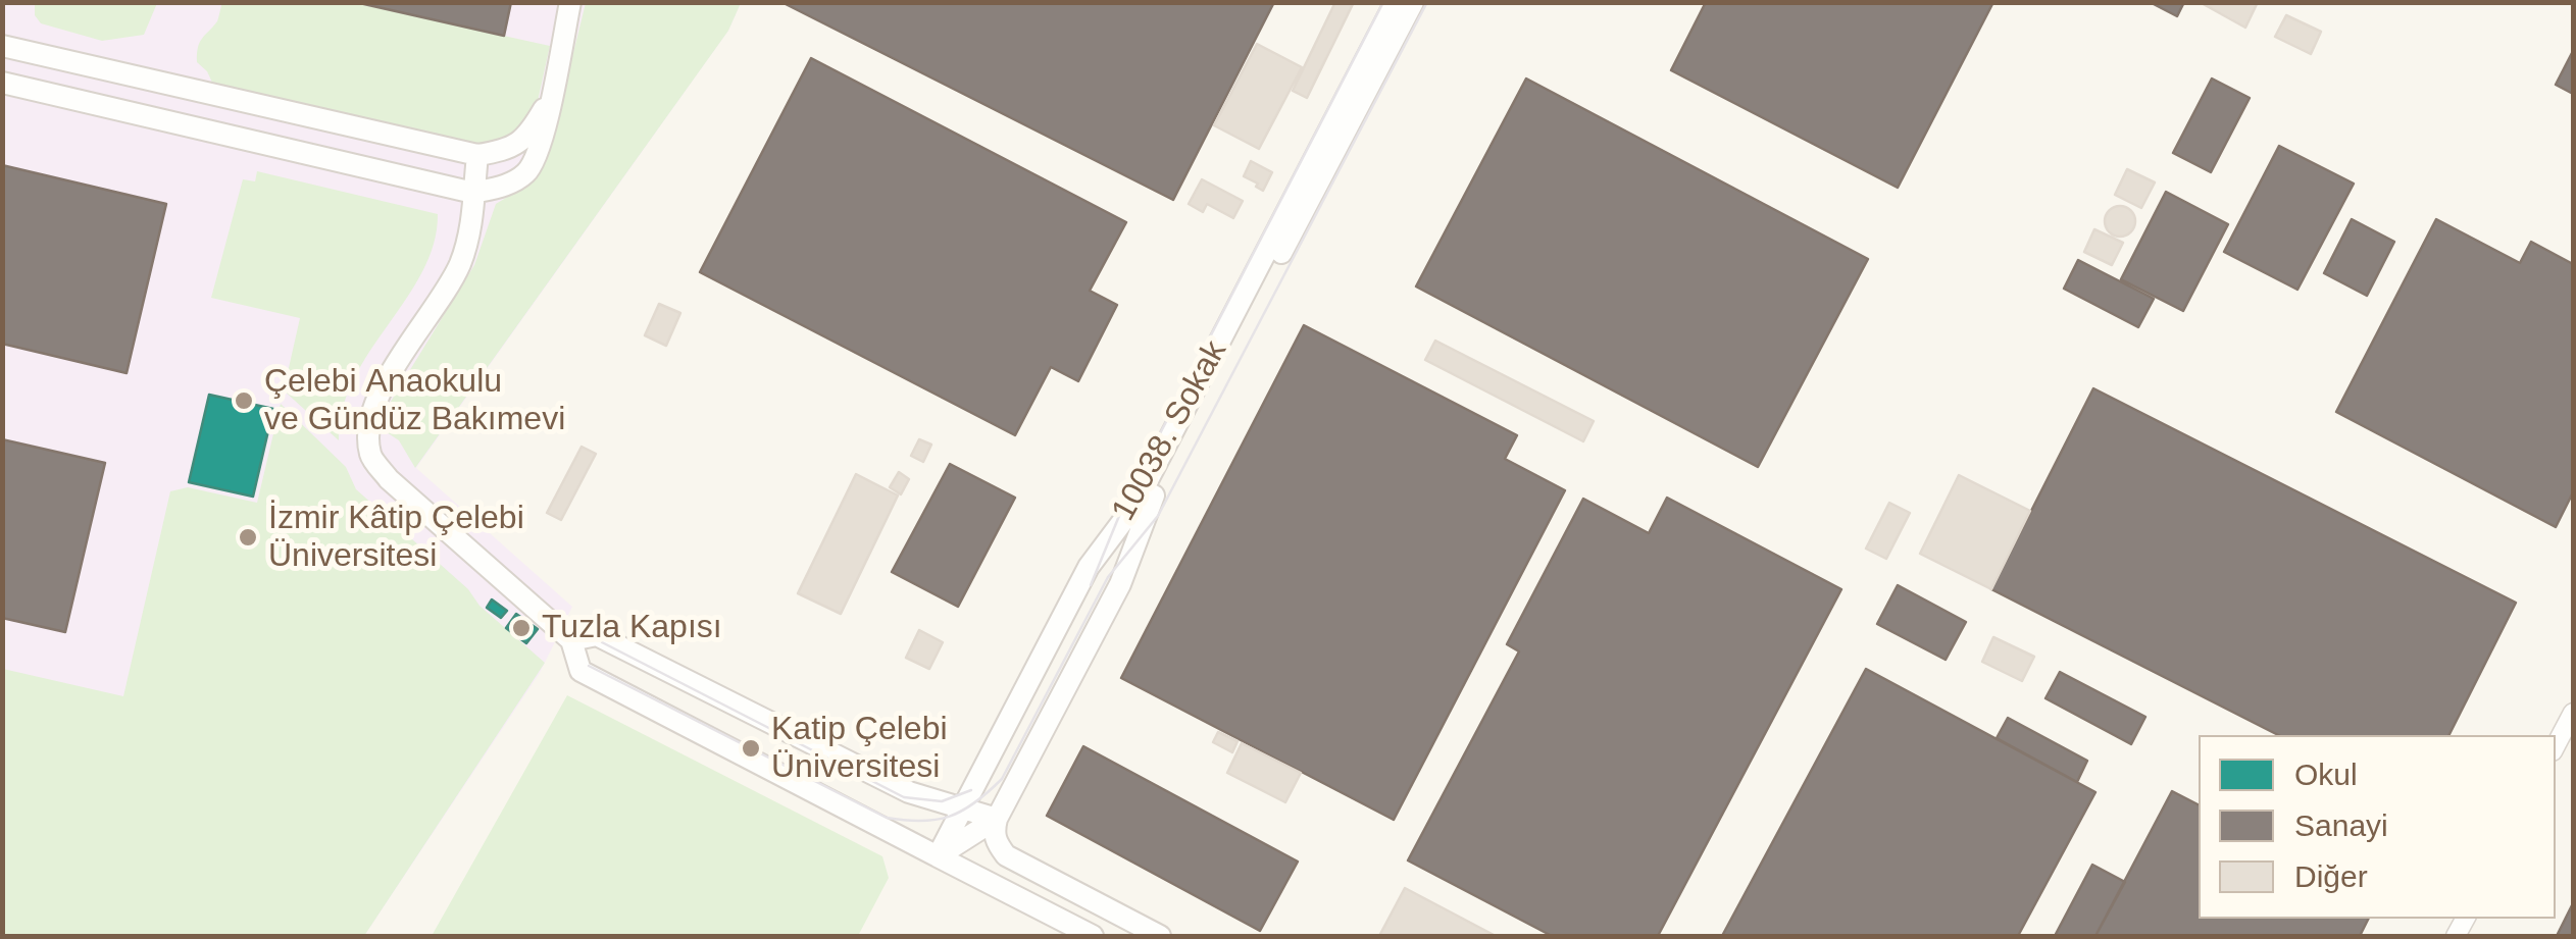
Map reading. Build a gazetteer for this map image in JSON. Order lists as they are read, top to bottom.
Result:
{
  "streets": {
    "street": ["10038. Sokak"]
  },
  "places": [
    "Çelebi Anaokulu ve Gündüz Bakımevi",
    "İzmir Kâtip Çelebi Üniversitesi",
    "Tuzla Kapısı",
    "Katip Çelebi Üniversitesi"
  ],
  "legend": ["Okul", "Sanayi", "Diğer"]
}
